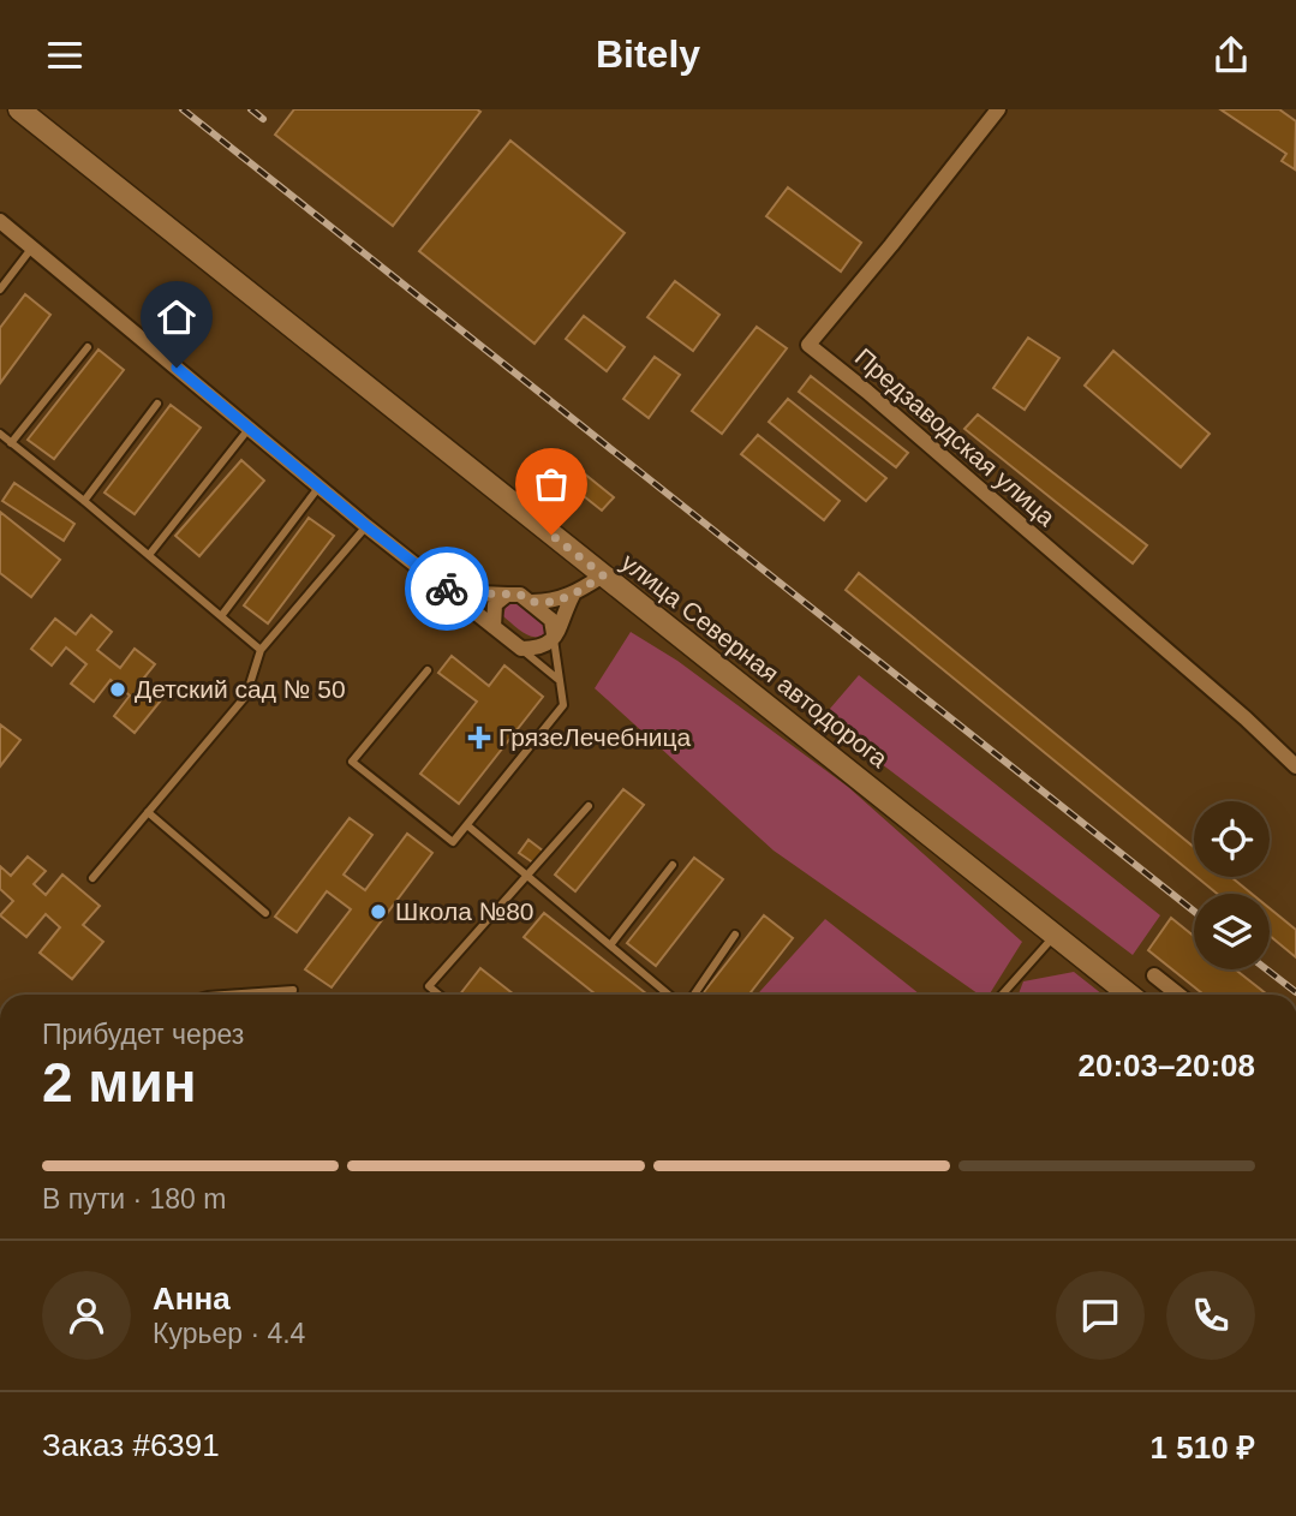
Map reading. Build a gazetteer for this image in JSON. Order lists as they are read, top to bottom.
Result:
{
  "streets": {
    "main road": ["улица Северная автодорога"],
    "street": ["Предзаводская улица"]
  },
  "places": {
    "other": ["Детский сад № 50", "Школа №80"],
    "health": ["ГрязеЛечебница"]
  },
  "page": {
    "header": "Bitely",
    "heading": ["2 мин", "Прибудет через", "20:03–20:08"],
    "panel": [
      "Анна",
      "Курьер · 4.4",
      "Заказ #6391",
      "1 510 ₽"
    ],
    "bar": "В пути · 180 m"
  }
}
